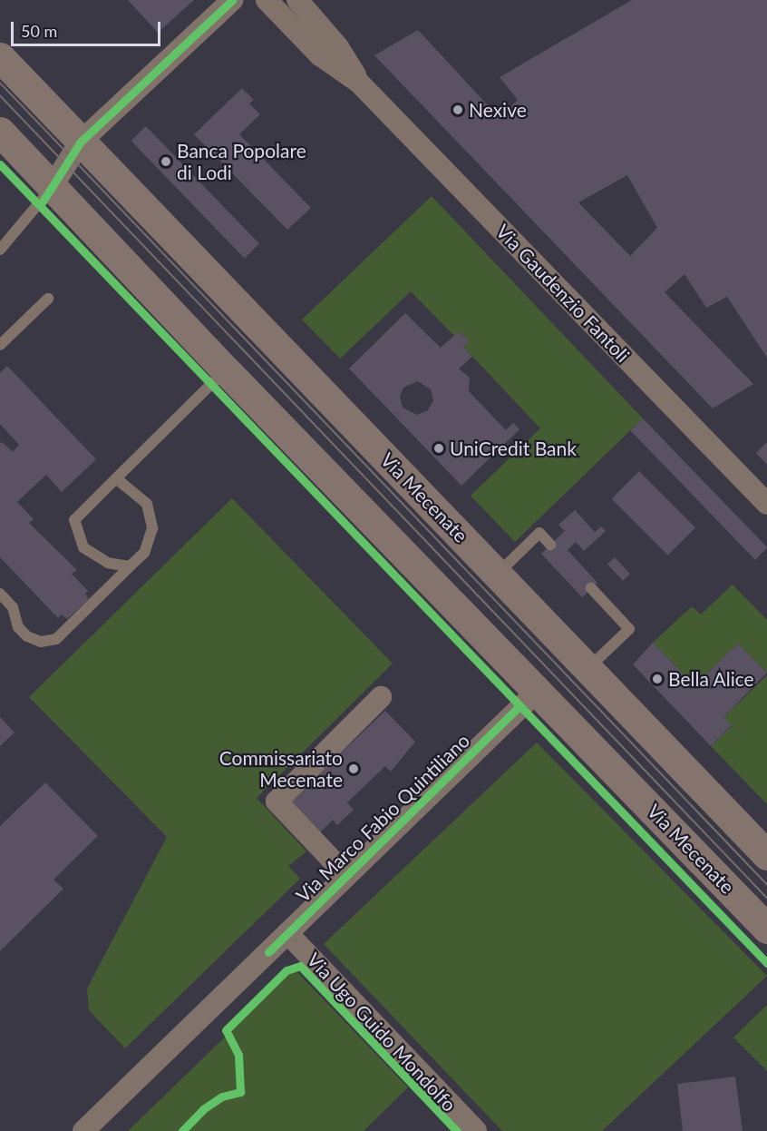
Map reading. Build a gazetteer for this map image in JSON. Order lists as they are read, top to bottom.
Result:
{
  "streets": {
    "main road": ["Via Mecenate"],
    "street": ["Via Gaudenzio Fantoli", "Via Marco Fabio Quintiliano", "Via Ugo Guido Mondolfo"]
  },
  "crossings": [
    ["Via Mecenate", "Via Marco Fabio Quintiliano"],
    ["Via Marco Fabio Quintiliano", "Via Ugo Guido Mondolfo"]
  ],
  "places": [
    "Nexive",
    "Banca Popolare di Lodi",
    "UniCredit Bank",
    "Bella Alice",
    "Commissariato Mecenate"
  ],
  "scale_bar": "50 m"
}
